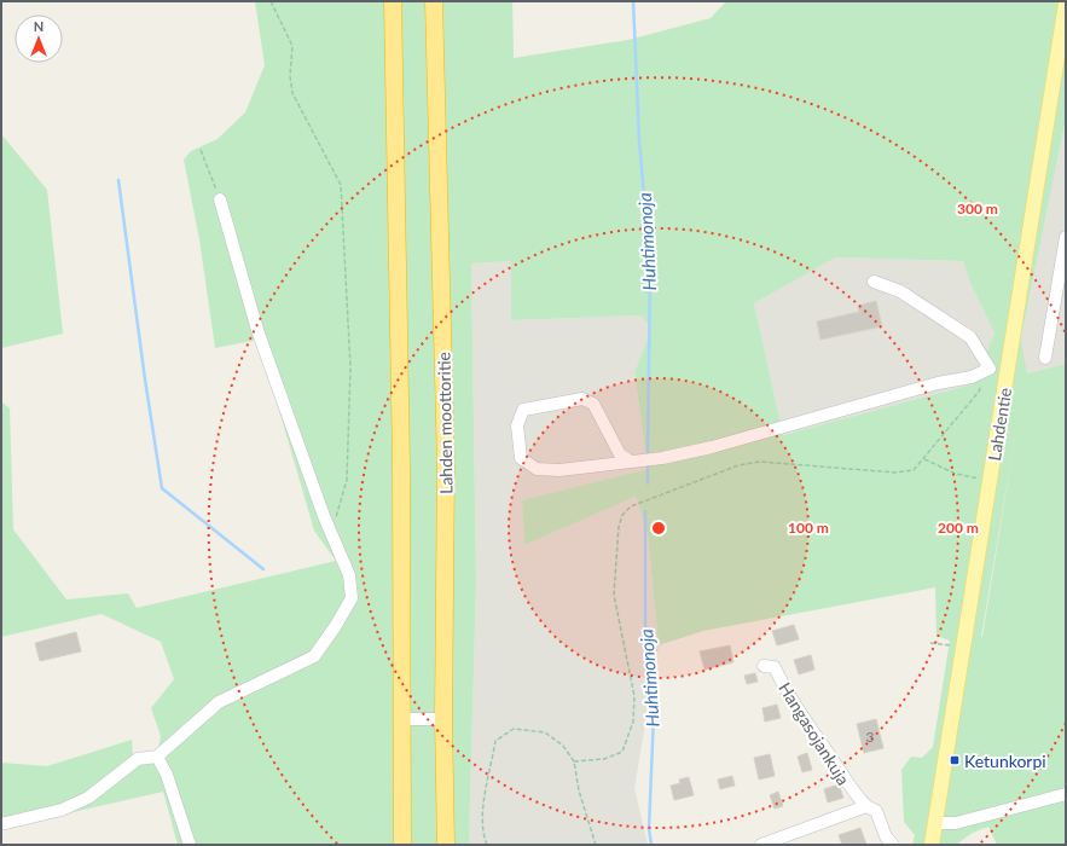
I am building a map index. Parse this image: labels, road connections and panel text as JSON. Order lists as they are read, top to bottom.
{
  "streets": {
    "highway": ["Lahden moottoritie"],
    "main road": ["Lahdentie"],
    "street": ["Hangasojankuja"]
  },
  "water": ["Huhtimonoja"],
  "places": {
    "transit": ["Ketunkorpi"]
  },
  "house_numbers": ["3"],
  "north": "top",
  "rings": ["300 m", "100 m", "200 m"]
}
